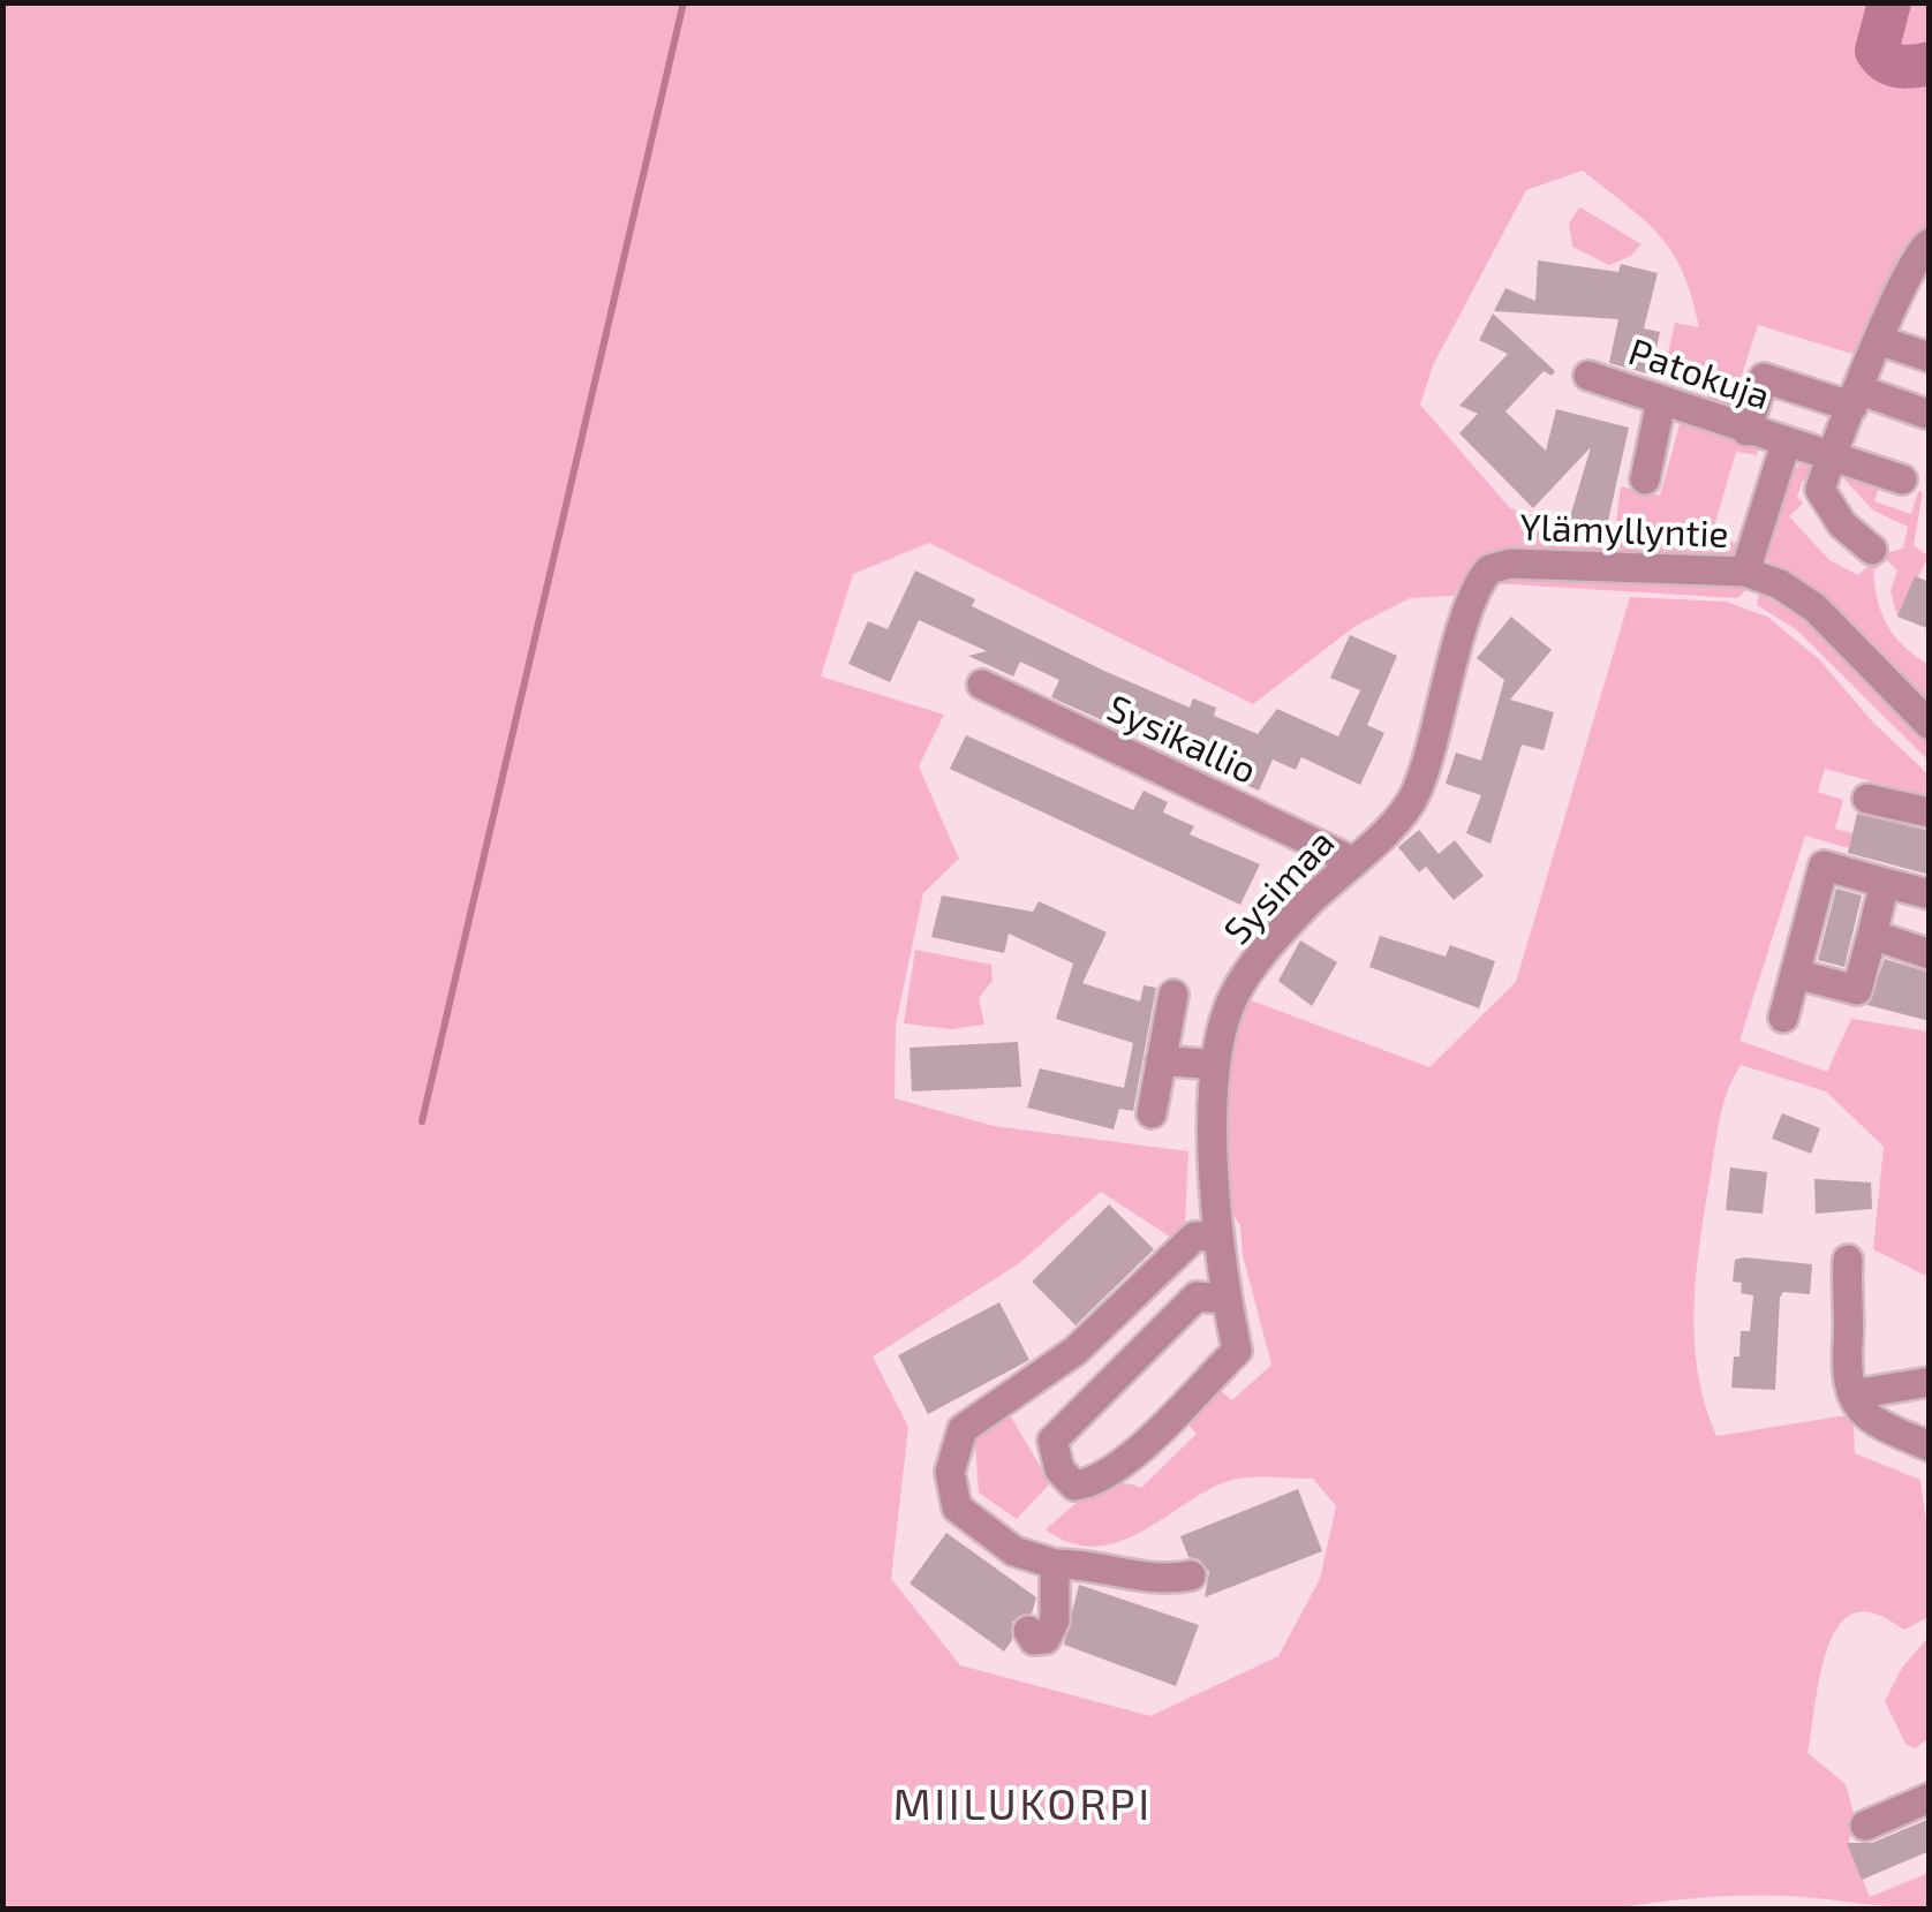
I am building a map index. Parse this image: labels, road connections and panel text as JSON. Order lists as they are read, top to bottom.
{
  "streets": {
    "street": [
      "Patokuja",
      "Ylämyllyntie",
      "Sysikallio",
      "Sysimaa"
    ]
  },
  "crossings": [
    ["Patokuja", "Ylämyllyntie"],
    ["Ylämyllyntie", "Sysimaa"],
    ["Sysikallio", "Sysimaa"]
  ],
  "districts": ["MIILUKORPI"]
}
